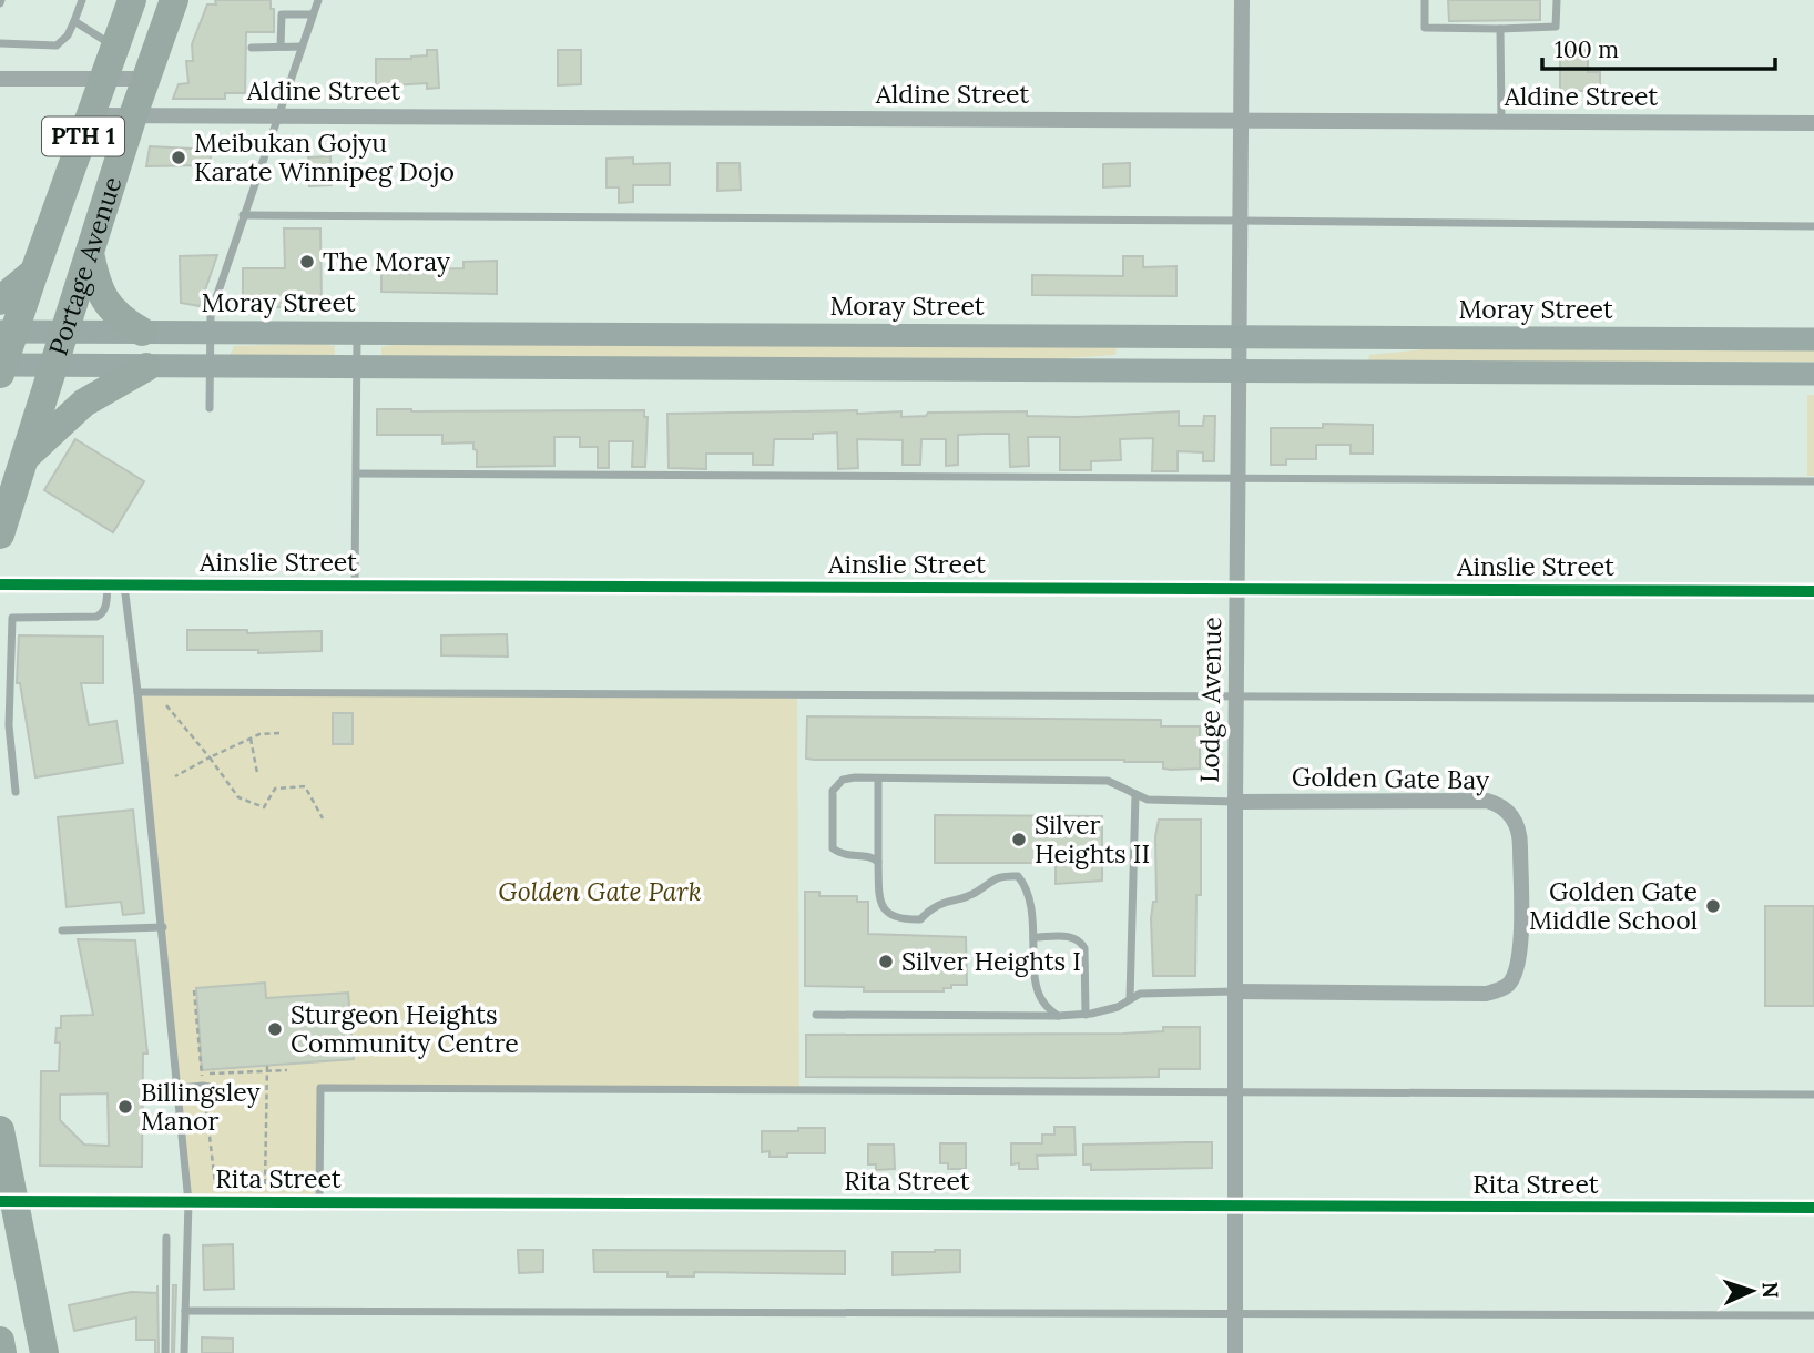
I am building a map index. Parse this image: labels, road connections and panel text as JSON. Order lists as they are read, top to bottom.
{
  "streets": {
    "highway": ["PTH 1", "Portage Avenue"],
    "main road": ["Moray Street"],
    "street": [
      "Aldine Street",
      "Ainslie Street",
      "Lodge Avenue",
      "Golden Gate Bay",
      "Rita Street"
    ]
  },
  "crossings": [
    ["Aldine Street", "Portage Avenue"],
    ["Aldine Street", "Lodge Avenue"],
    ["Portage Avenue", "Moray Street"],
    ["Moray Street", "Lodge Avenue"],
    ["Ainslie Street", "Lodge Avenue"],
    ["Lodge Avenue", "Golden Gate Bay"],
    ["Lodge Avenue", "Rita Street"]
  ],
  "parks": ["Golden Gate Park"],
  "places": [
    "Meibukan Gojyu Karate Winnipeg Dojo",
    "The Moray",
    "Silver Heights II",
    "Golden Gate Middle School",
    "Silver Heights I",
    "Sturgeon Heights Community Centre",
    "Billingsley Manor"
  ],
  "scale_bar": "100 m",
  "north": "right"
}
